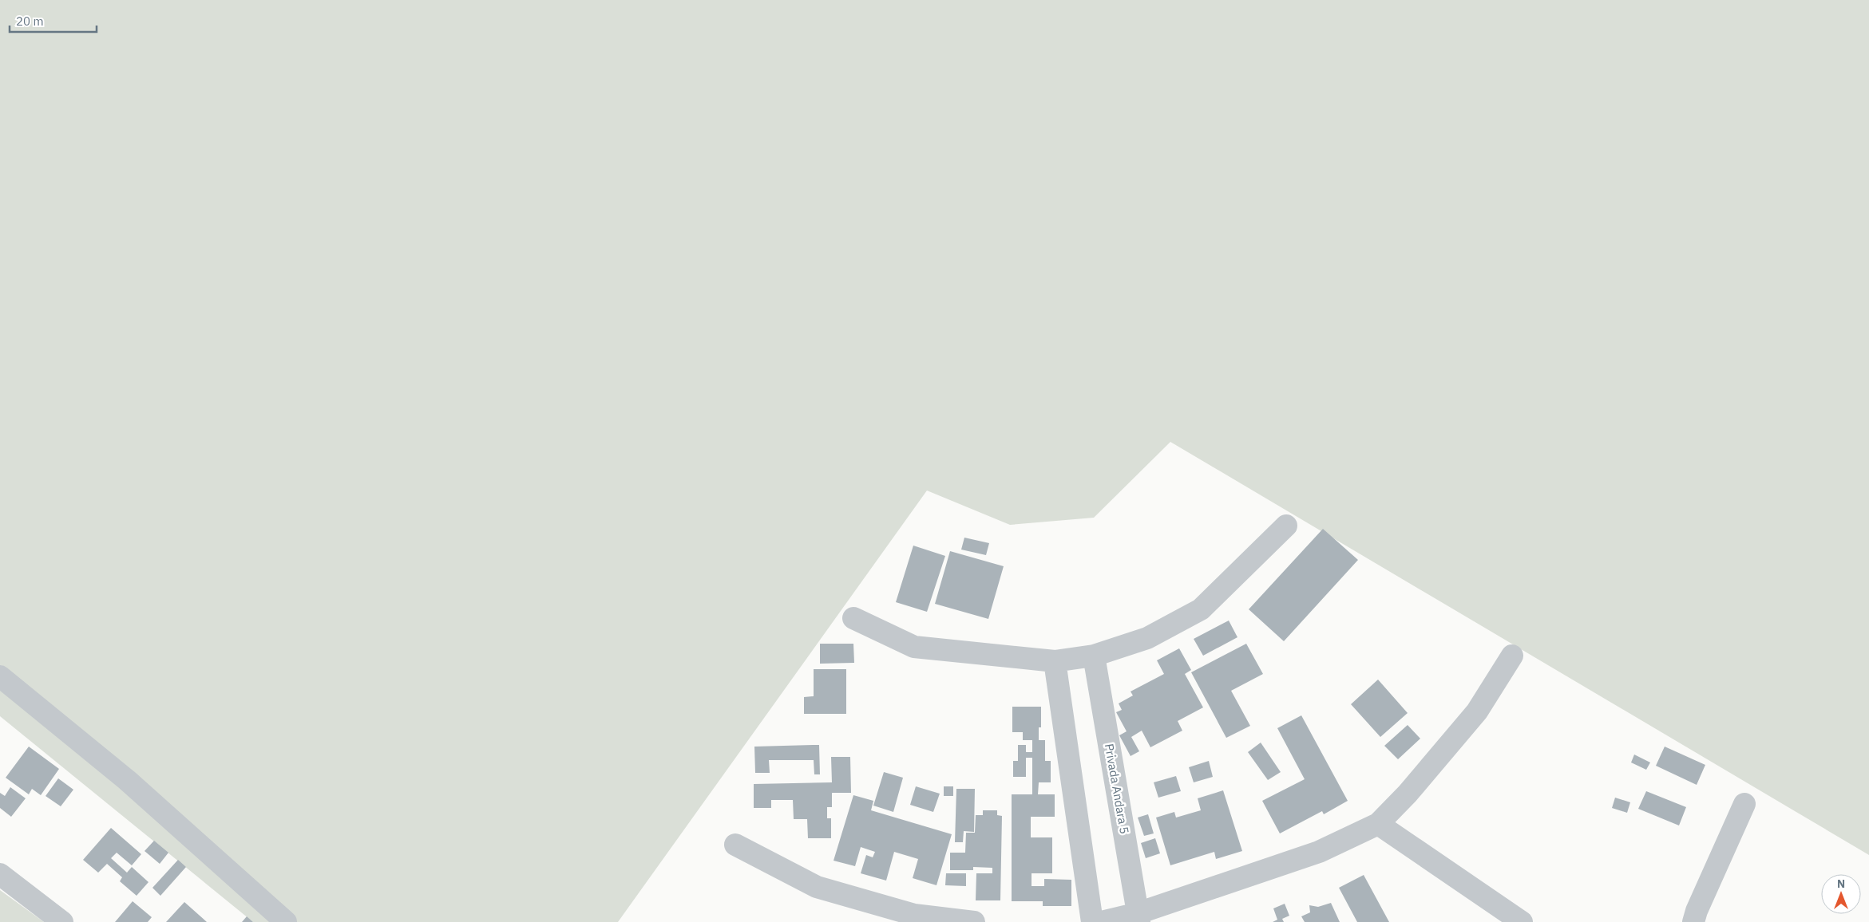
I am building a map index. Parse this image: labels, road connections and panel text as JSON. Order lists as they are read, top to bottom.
{
  "streets": {
    "street": ["Privada Andara 5"]
  },
  "scale_bar": "20 m",
  "north": "top"
}
